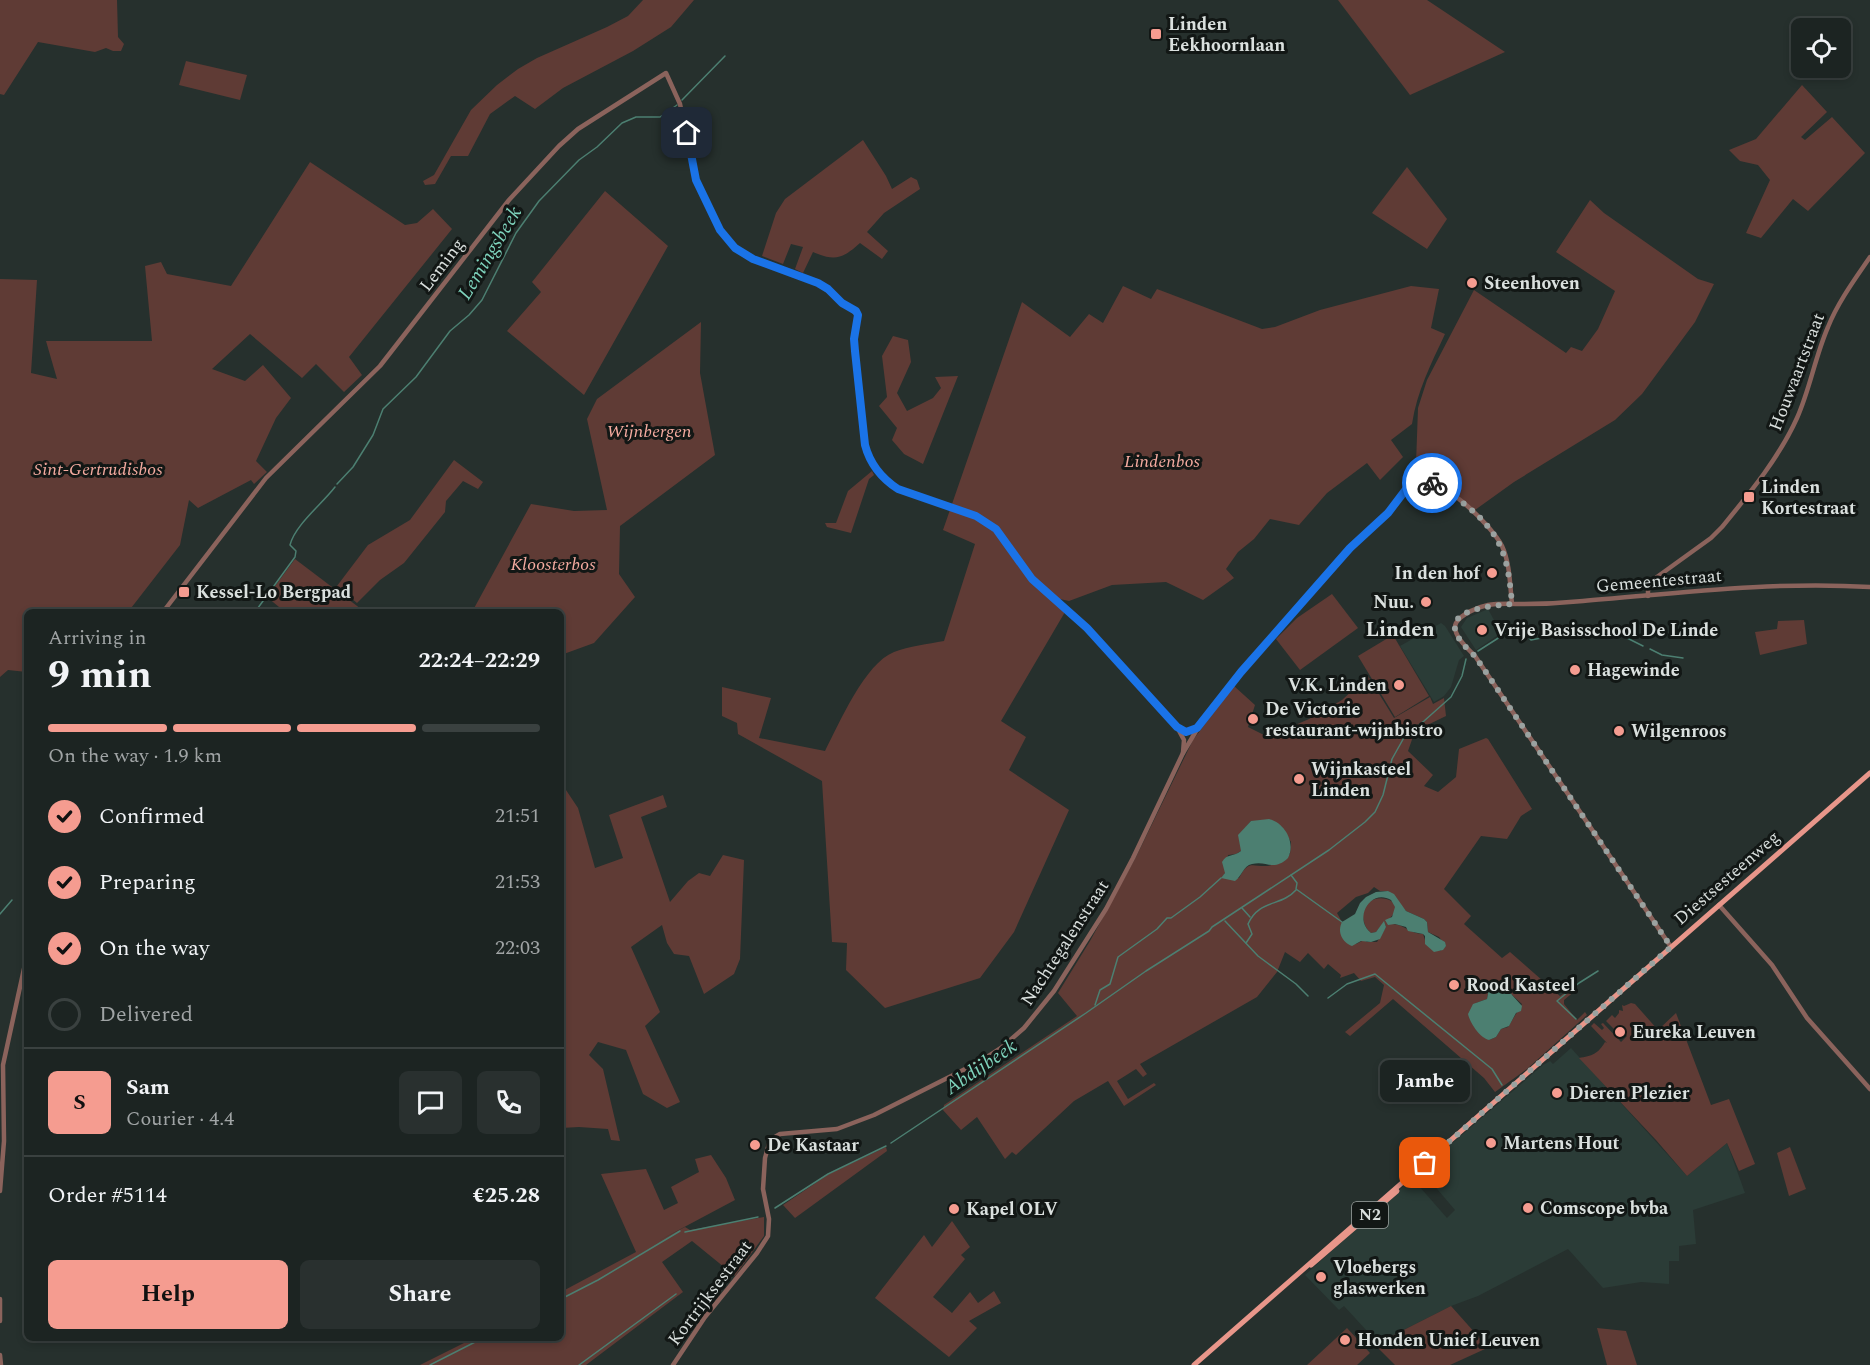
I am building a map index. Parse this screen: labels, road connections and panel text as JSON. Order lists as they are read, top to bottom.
{
  "streets": {
    "main road": ["Diestsesteenweg", "N2"],
    "street": [
      "Leming",
      "Houwaartstraat",
      "Gemeentestraat",
      "Nachtegalenstraat",
      "Kortrijksestraat"
    ]
  },
  "crossings": [
    ["Houwaartstraat", "Gemeentestraat"],
    ["Gemeentestraat", "Diestsesteenweg"],
    ["Gemeentestraat", "Nachtegalenstraat"],
    ["Nachtegalenstraat", "Kortrijksestraat"]
  ],
  "districts": ["Linden"],
  "water": ["Lemingsbeek", "Abdijbeek"],
  "parks": [
    "Wijnbergen",
    "Lindenbos",
    "Sint-Gertrudisbos",
    "Kloosterbos"
  ],
  "places": {
    "transit": ["Linden Eekhoornlaan", "Linden Kortestraat", "Kessel-Lo Bergpad"],
    "other": [
      "Steenhoven",
      "In den hof",
      "Nuu.",
      "Vrije Basisschool De Linde",
      "Hagewinde",
      "V.K. Linden",
      "De Victorie restaurant-wijnbistro",
      "Wilgenroos",
      "Wijnkasteel Linden",
      "Rood Kasteel",
      "Eureka Leuven",
      "Dieren Plezier",
      "Martens Hout",
      "De Kastaar",
      "Jambe",
      "Comscope bvba",
      "Kapel OLV",
      "Vloebergs glaswerken",
      "Honden Unief Leuven"
    ]
  },
  "page": {
    "heading": ["9 min", "Arriving in", "22:24–22:29"],
    "panel": [
      "Sam",
      "Courier · 4.4",
      "Order #5114",
      "€25.28"
    ],
    "bar": "On the way · 1.9 km",
    "list": [
      ["Confirmed", "21:51"],
      ["Preparing", "21:53"],
      ["On the way", "22:03"],
      "Delivered"
    ],
    "bubble": "Jambe",
    "round": "S",
    "buttons": ["Help", "Share"]
  }
}
